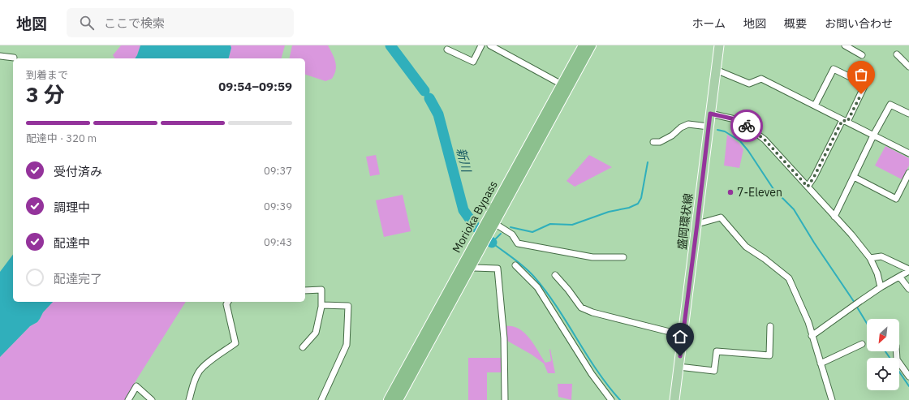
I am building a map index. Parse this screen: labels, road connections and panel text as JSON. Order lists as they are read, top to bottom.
{
  "streets": {
    "highway": ["Morioka Bypass"],
    "main road": ["盛岡環状線"]
  },
  "water": ["新川"],
  "places": ["7-Eleven"],
  "north": "bottom left",
  "page": {
    "header": "地図",
    "search": "ここで検索",
    "nav": [
      "ホーム",
      "地図",
      "概要",
      "お問い合わせ"
    ],
    "heading": ["3 分", "到着まで", "09:54–09:59"],
    "bar": "配達中 · 320 m",
    "list": [
      ["受付済み", "09:37"],
      ["調理中", "09:39"],
      ["配達中", "09:43"],
      "配達完了"
    ]
  }
}
